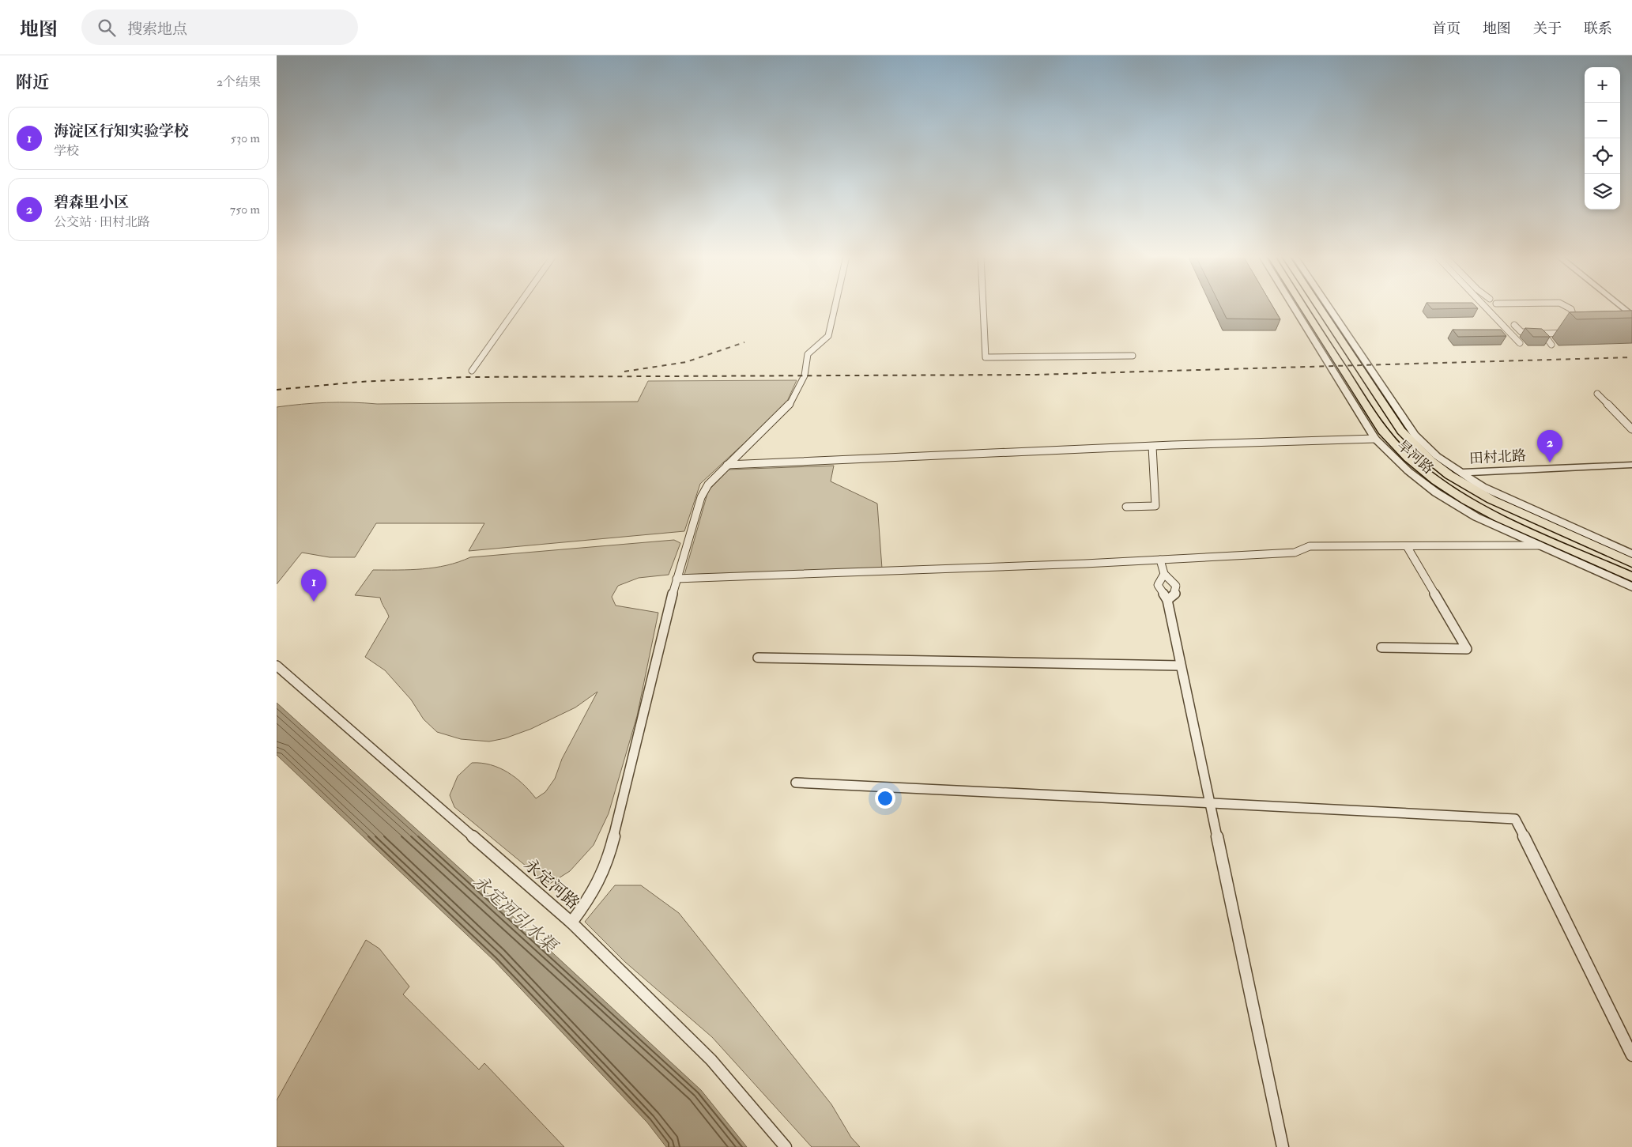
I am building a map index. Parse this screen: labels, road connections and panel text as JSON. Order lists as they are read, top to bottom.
{
  "streets": {
    "main road": ["旱河路"],
    "street": ["田村北路", "永定河路"]
  },
  "crossings": [
    ["旱河路", "田村北路"]
  ],
  "water": ["永定河引水渠"],
  "page": {
    "header": "地图",
    "search": "搜索地点",
    "nav": [
      "首页",
      "地图",
      "关于",
      "联系"
    ],
    "heading": ["附近", "2个结果"],
    "map_buttons": ["+", "−"],
    "list": [
      {
        "mark": "1",
        "name": "海淀区行知实验学校",
        "note": "学校",
        "value": "530 m"
      },
      {
        "mark": "2",
        "name": "碧森里小区",
        "note": "公交站 · 田村北路",
        "value": "750 m"
      }
    ],
    "pins": ["2", "1"]
  }
}
